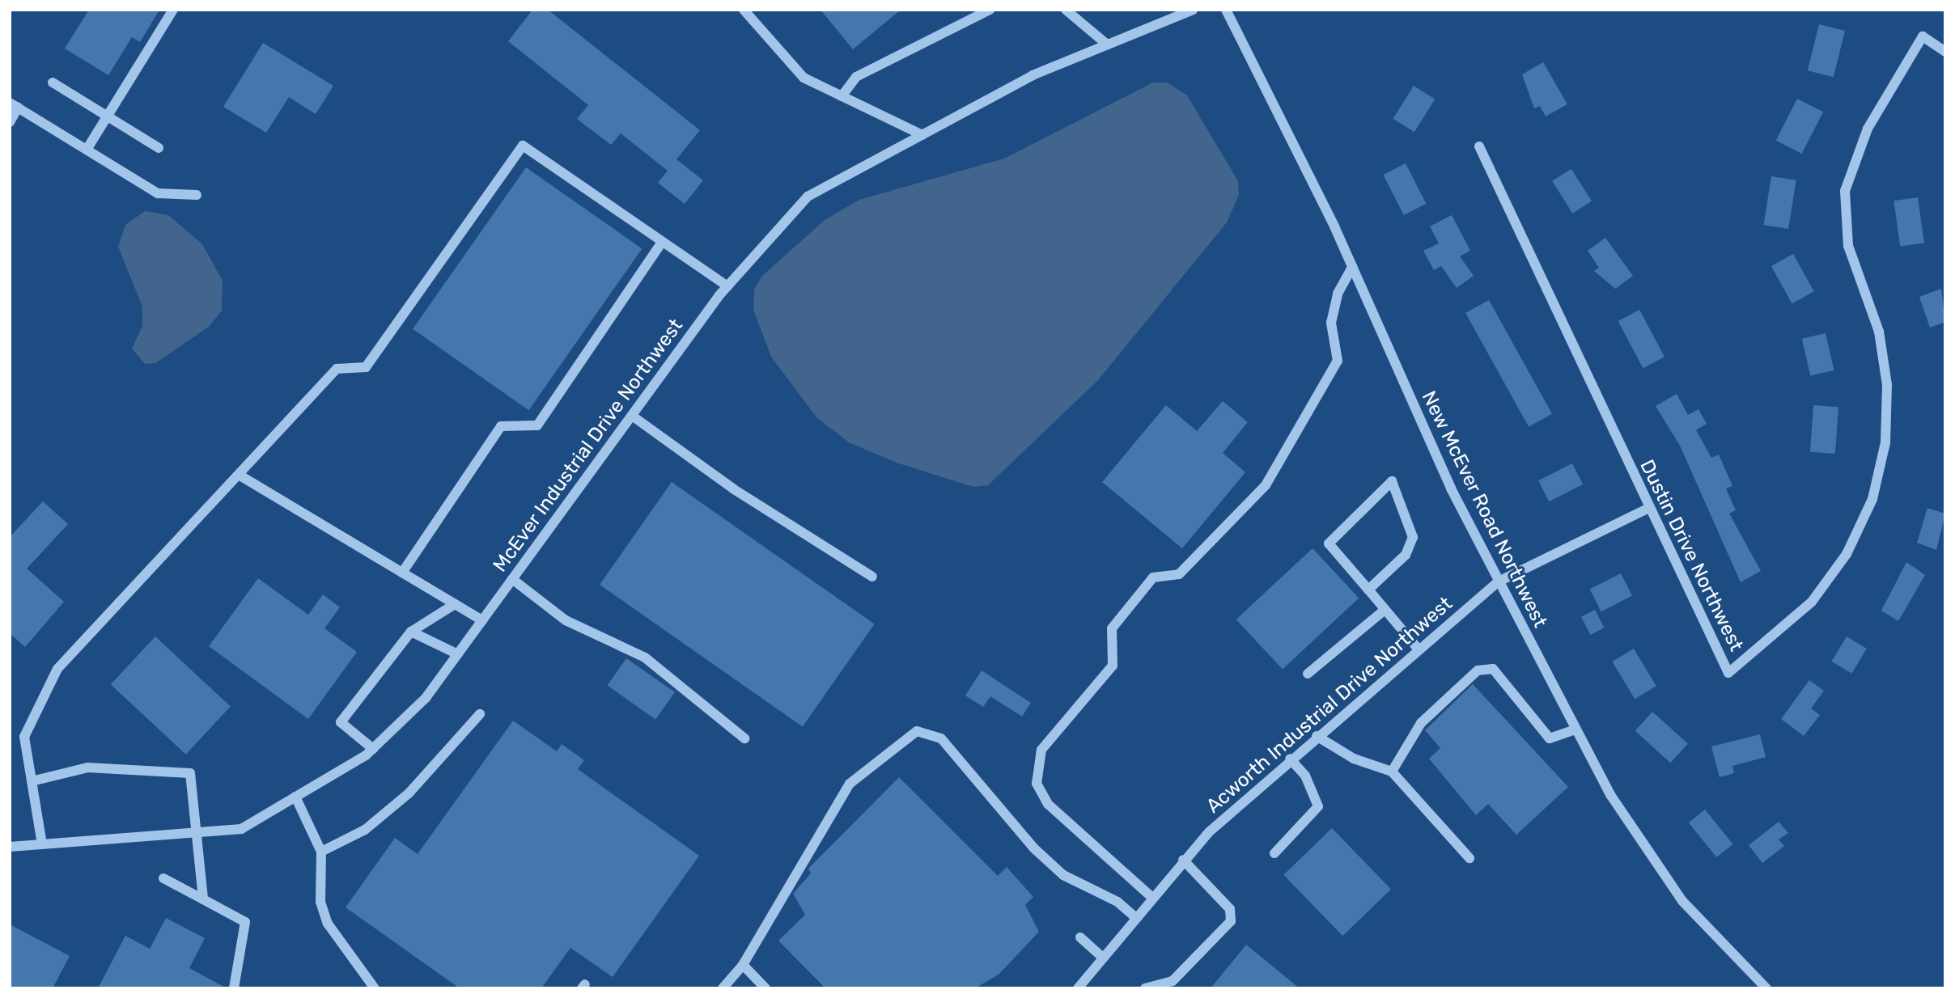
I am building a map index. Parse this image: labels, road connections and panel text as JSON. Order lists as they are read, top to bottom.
{
  "streets": {
    "street": [
      "McEver Industrial Drive Northwest",
      "New McEver Road Northwest",
      "Dustin Drive Northwest",
      "Acworth Industrial Drive Northwest"
    ]
  },
  "crossings": [
    ["New McEver Road Northwest", "Acworth Industrial Drive Northwest"],
    ["Dustin Drive Northwest", "Acworth Industrial Drive Northwest"]
  ]
}
